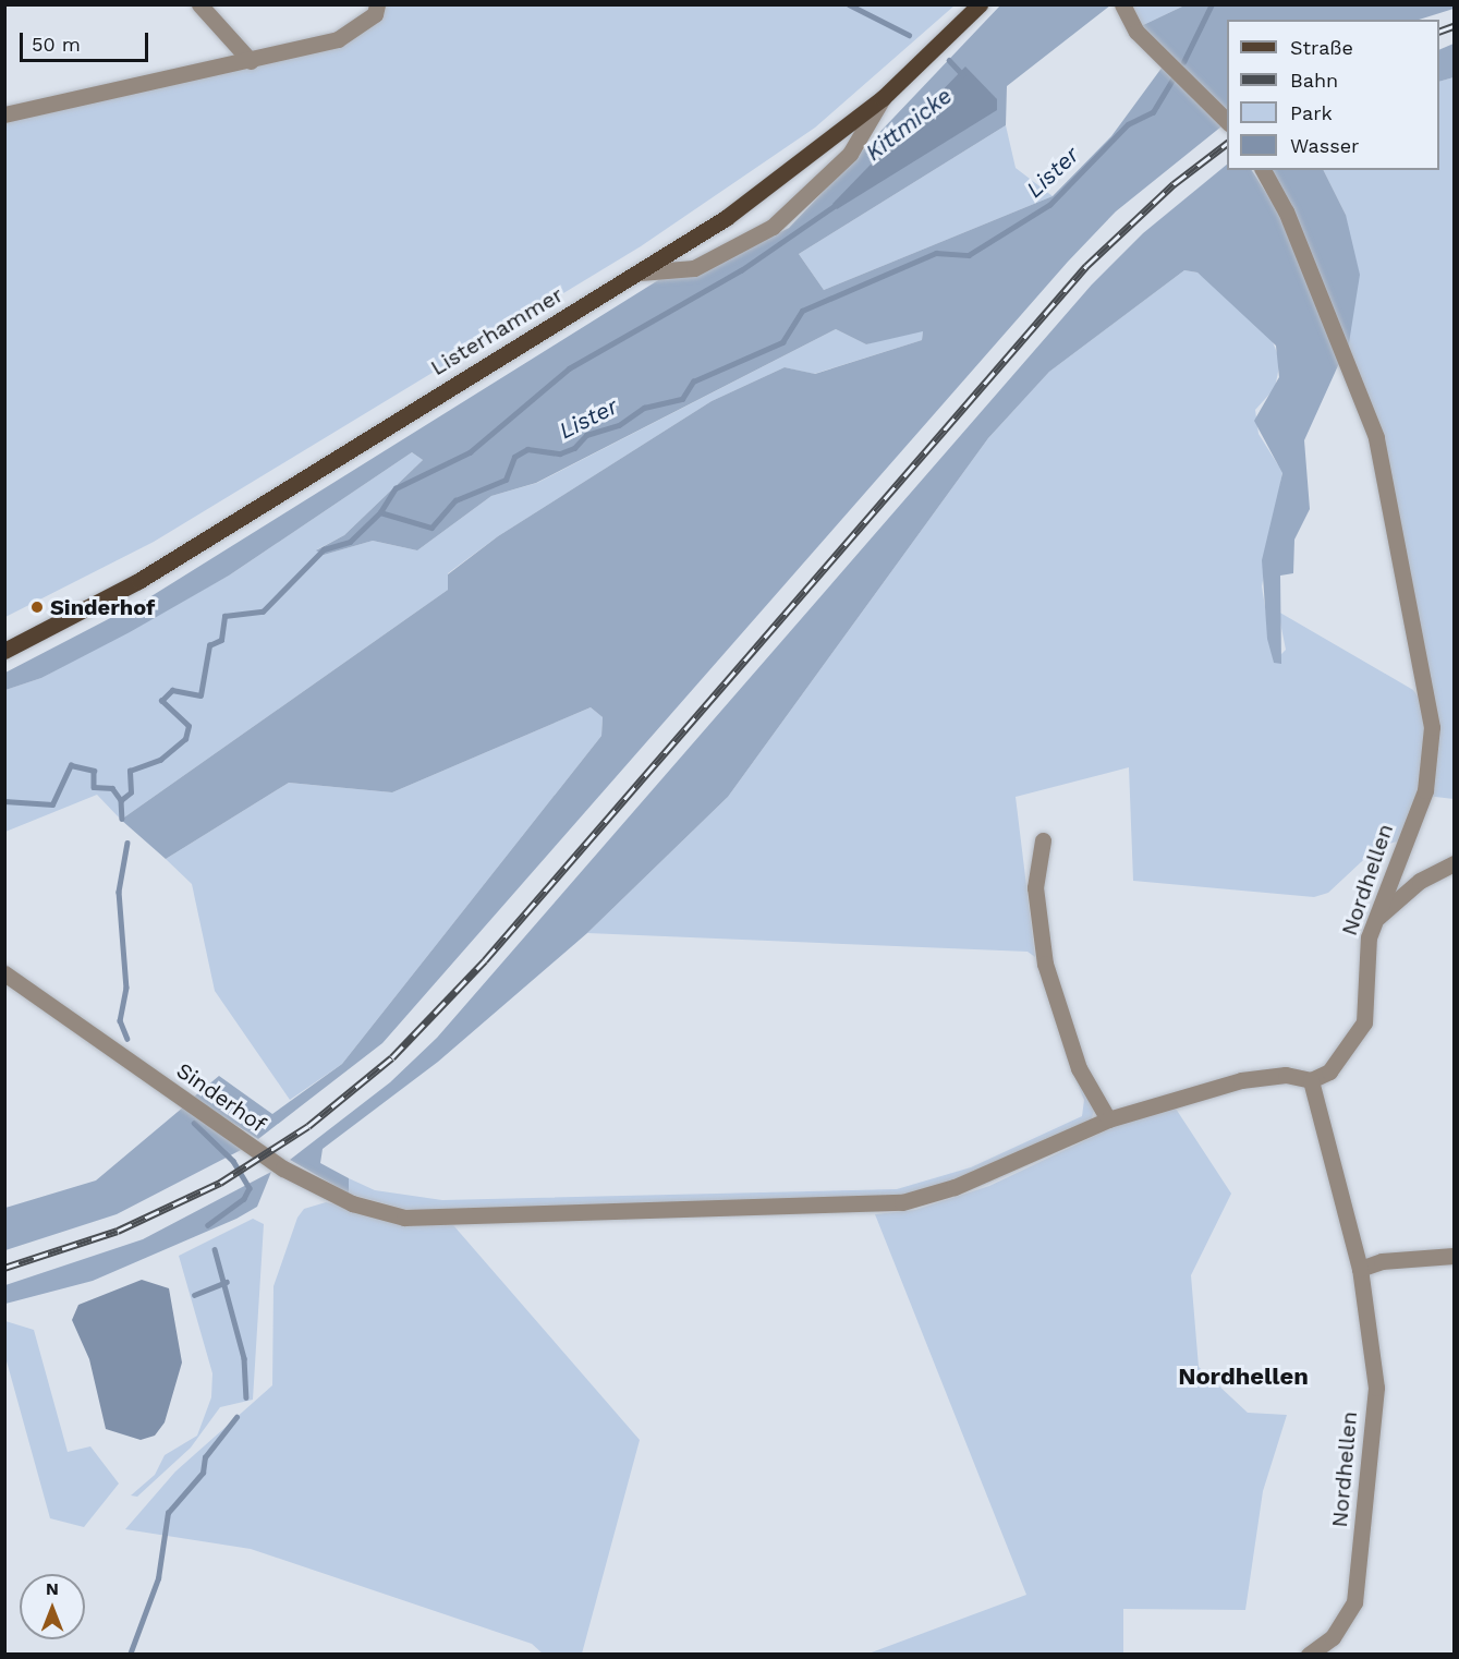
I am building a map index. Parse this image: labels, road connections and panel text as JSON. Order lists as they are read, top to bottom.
{
  "streets": {
    "main road": ["Listerhammer"],
    "street": ["Nordhellen", "Sinderhof"]
  },
  "districts": ["Nordhellen"],
  "water": ["Kittmicke", "Lister"],
  "places": ["Sinderhof"],
  "legend": [
    "Straße",
    "Bahn",
    "Park",
    "Wasser"
  ],
  "scale_bar": "50 m",
  "north": "top"
}
